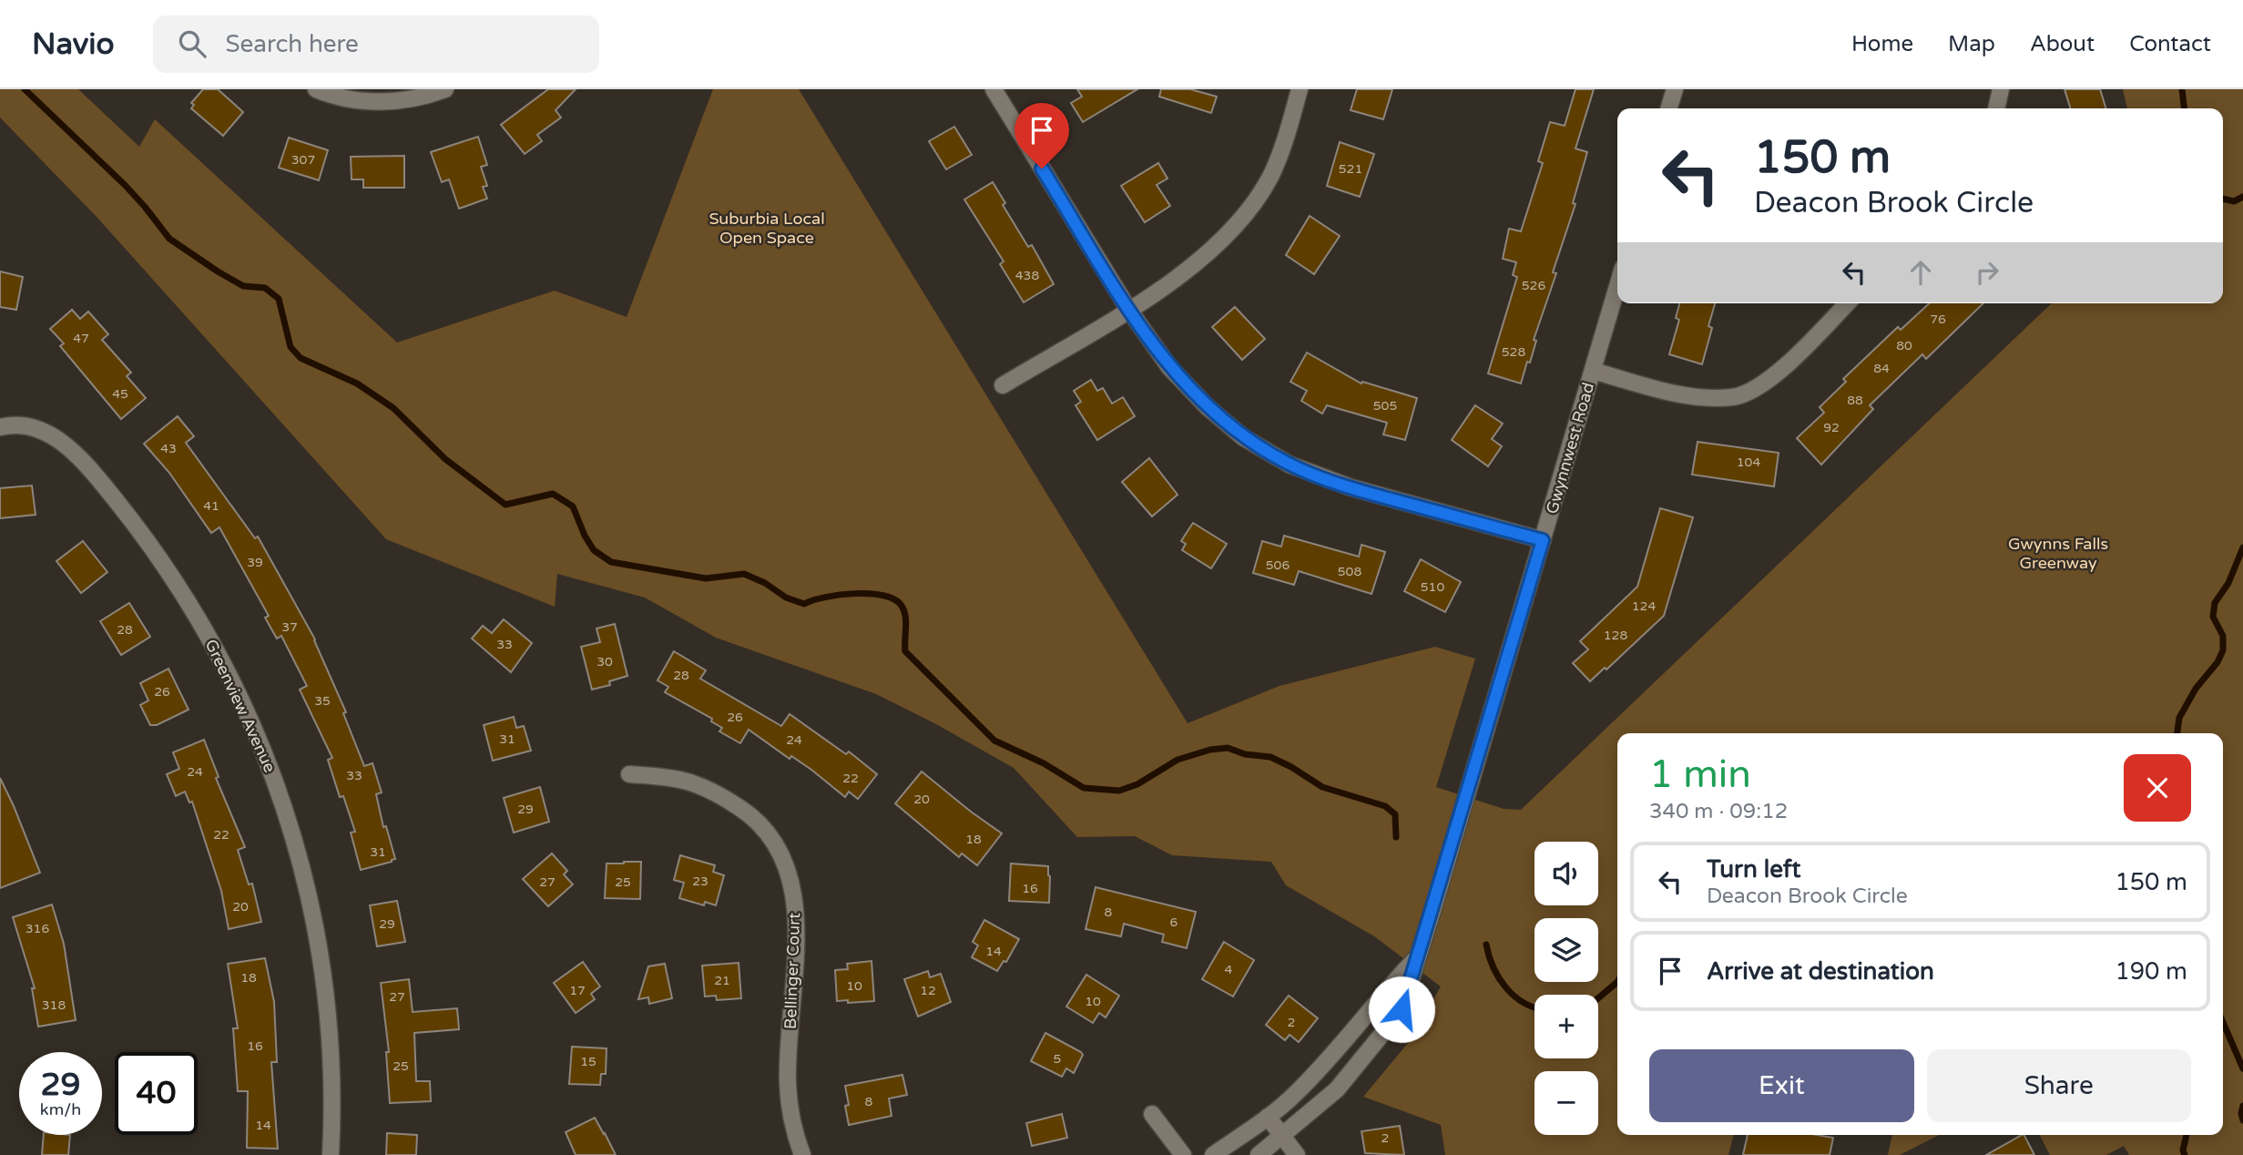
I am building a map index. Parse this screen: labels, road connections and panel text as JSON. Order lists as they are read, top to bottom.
{
  "streets": {
    "street": ["Gwynnwest Road", "Greenview Avenue", "Bellinger Court"]
  },
  "parks": ["Suburbia Local Open Space", "Gwynns Falls Greenway"],
  "house_numbers": [
    "307",
    "521",
    "438",
    "526",
    "76",
    "47",
    "80",
    "528",
    "84",
    "45",
    "88",
    "505",
    "92",
    "43",
    "104",
    "41",
    "39",
    "506",
    "508",
    "510",
    "124",
    "37",
    "28",
    "128",
    "33",
    "30",
    "28",
    "26",
    "35",
    "26",
    "31",
    "24",
    "24",
    "33",
    "22",
    "20",
    "29",
    "22",
    "18",
    "31",
    "23",
    "27",
    "25",
    "16",
    "20",
    "8",
    "6",
    "29",
    "316",
    "14",
    "4",
    "18",
    "21",
    "10",
    "17",
    "12",
    "27",
    "10",
    "318",
    "2",
    "16",
    "5",
    "15",
    "25",
    "8",
    "14",
    "2"
  ],
  "page": {
    "header": "Navio",
    "search": "Search here",
    "nav": [
      "Home",
      "Map",
      "About",
      "Contact"
    ],
    "turn": ["150 m", "Deacon Brook Circle"],
    "heading": ["1 min", "340 m · 09:12"],
    "map_buttons": ["+", "−"],
    "list": [
      {
        "name": "Turn left",
        "note": "Deacon Brook Circle",
        "value": "150 m"
      },
      {
        "name": "Arrive at destination",
        "value": "190 m"
      }
    ],
    "buttons": ["Exit", "Share"],
    "speed": "29 km/h",
    "limit": "40"
  }
}
